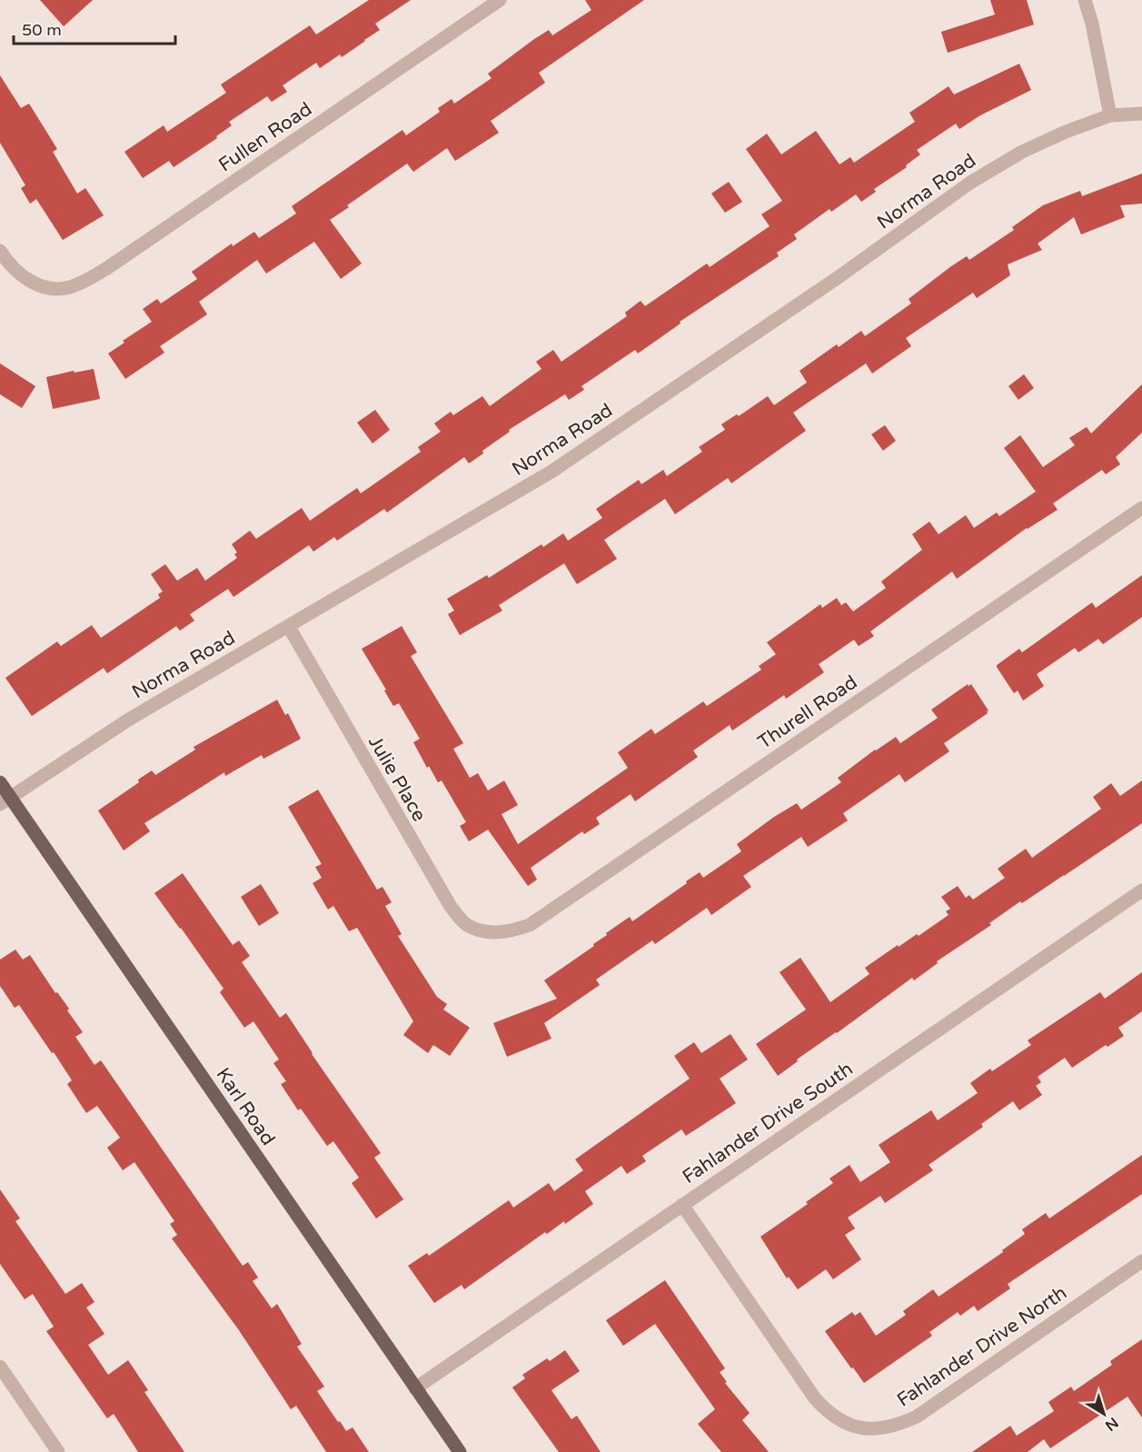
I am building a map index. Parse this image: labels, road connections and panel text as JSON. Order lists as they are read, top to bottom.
{
  "streets": {
    "main road": ["Karl Road"],
    "street": [
      "Fullen Road",
      "Norma Road",
      "Thurell Road",
      "Julie Place",
      "Fahlander Drive South",
      "Fahlander Drive North"
    ]
  },
  "crossings": [
    ["Norma Road", "Julie Place"],
    ["Norma Road", "Karl Road"],
    ["Thurell Road", "Julie Place"],
    ["Karl Road", "Fahlander Drive South"],
    ["Fahlander Drive South", "Fahlander Drive North"]
  ],
  "scale_bar": "50 m",
  "north": "bottom right"
}
